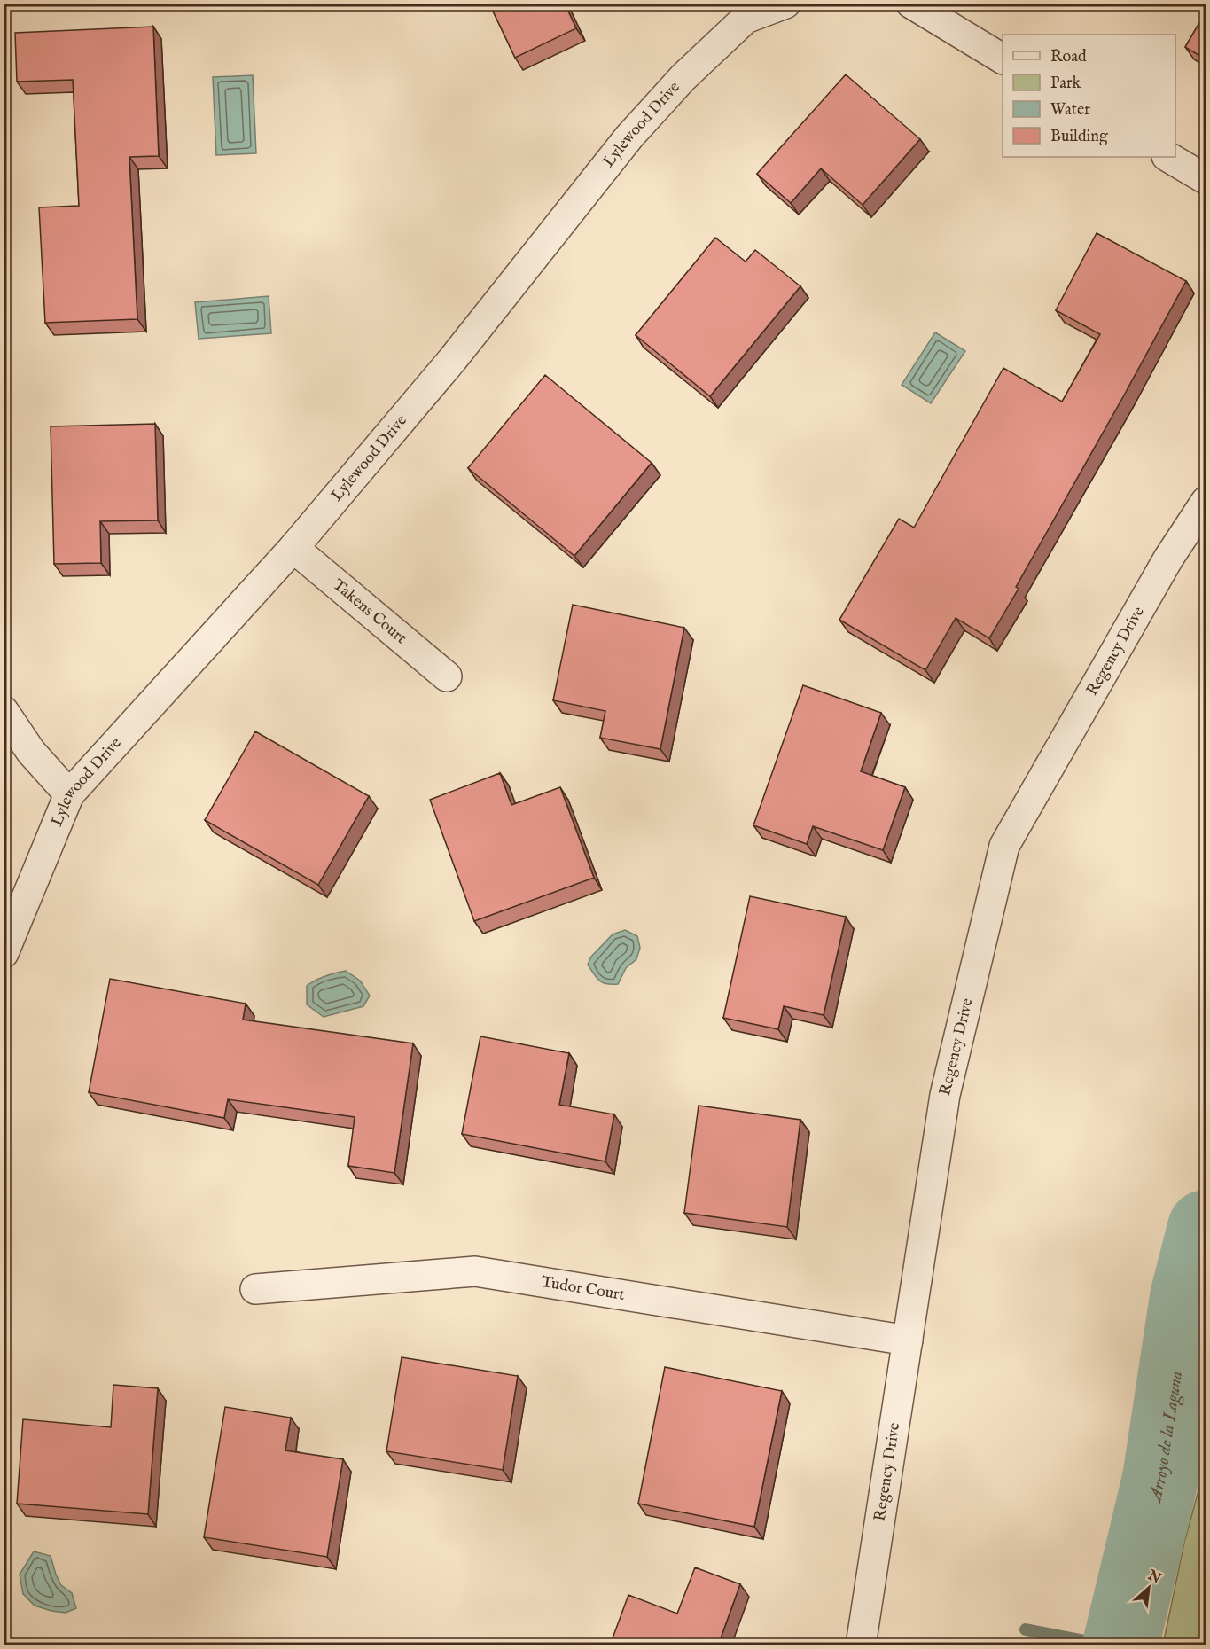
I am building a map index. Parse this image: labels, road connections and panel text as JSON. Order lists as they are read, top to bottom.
{
  "streets": {
    "street": [
      "Lylewood Drive",
      "Takens Court",
      "Regency Drive",
      "Tudor Court"
    ]
  },
  "crossings": [
    ["Lylewood Drive", "Takens Court"],
    ["Regency Drive", "Tudor Court"]
  ],
  "water": ["Arroyo de la Laguna"],
  "legend": [
    "Road",
    "Park",
    "Water",
    "Building"
  ],
  "north": "top right"
}
